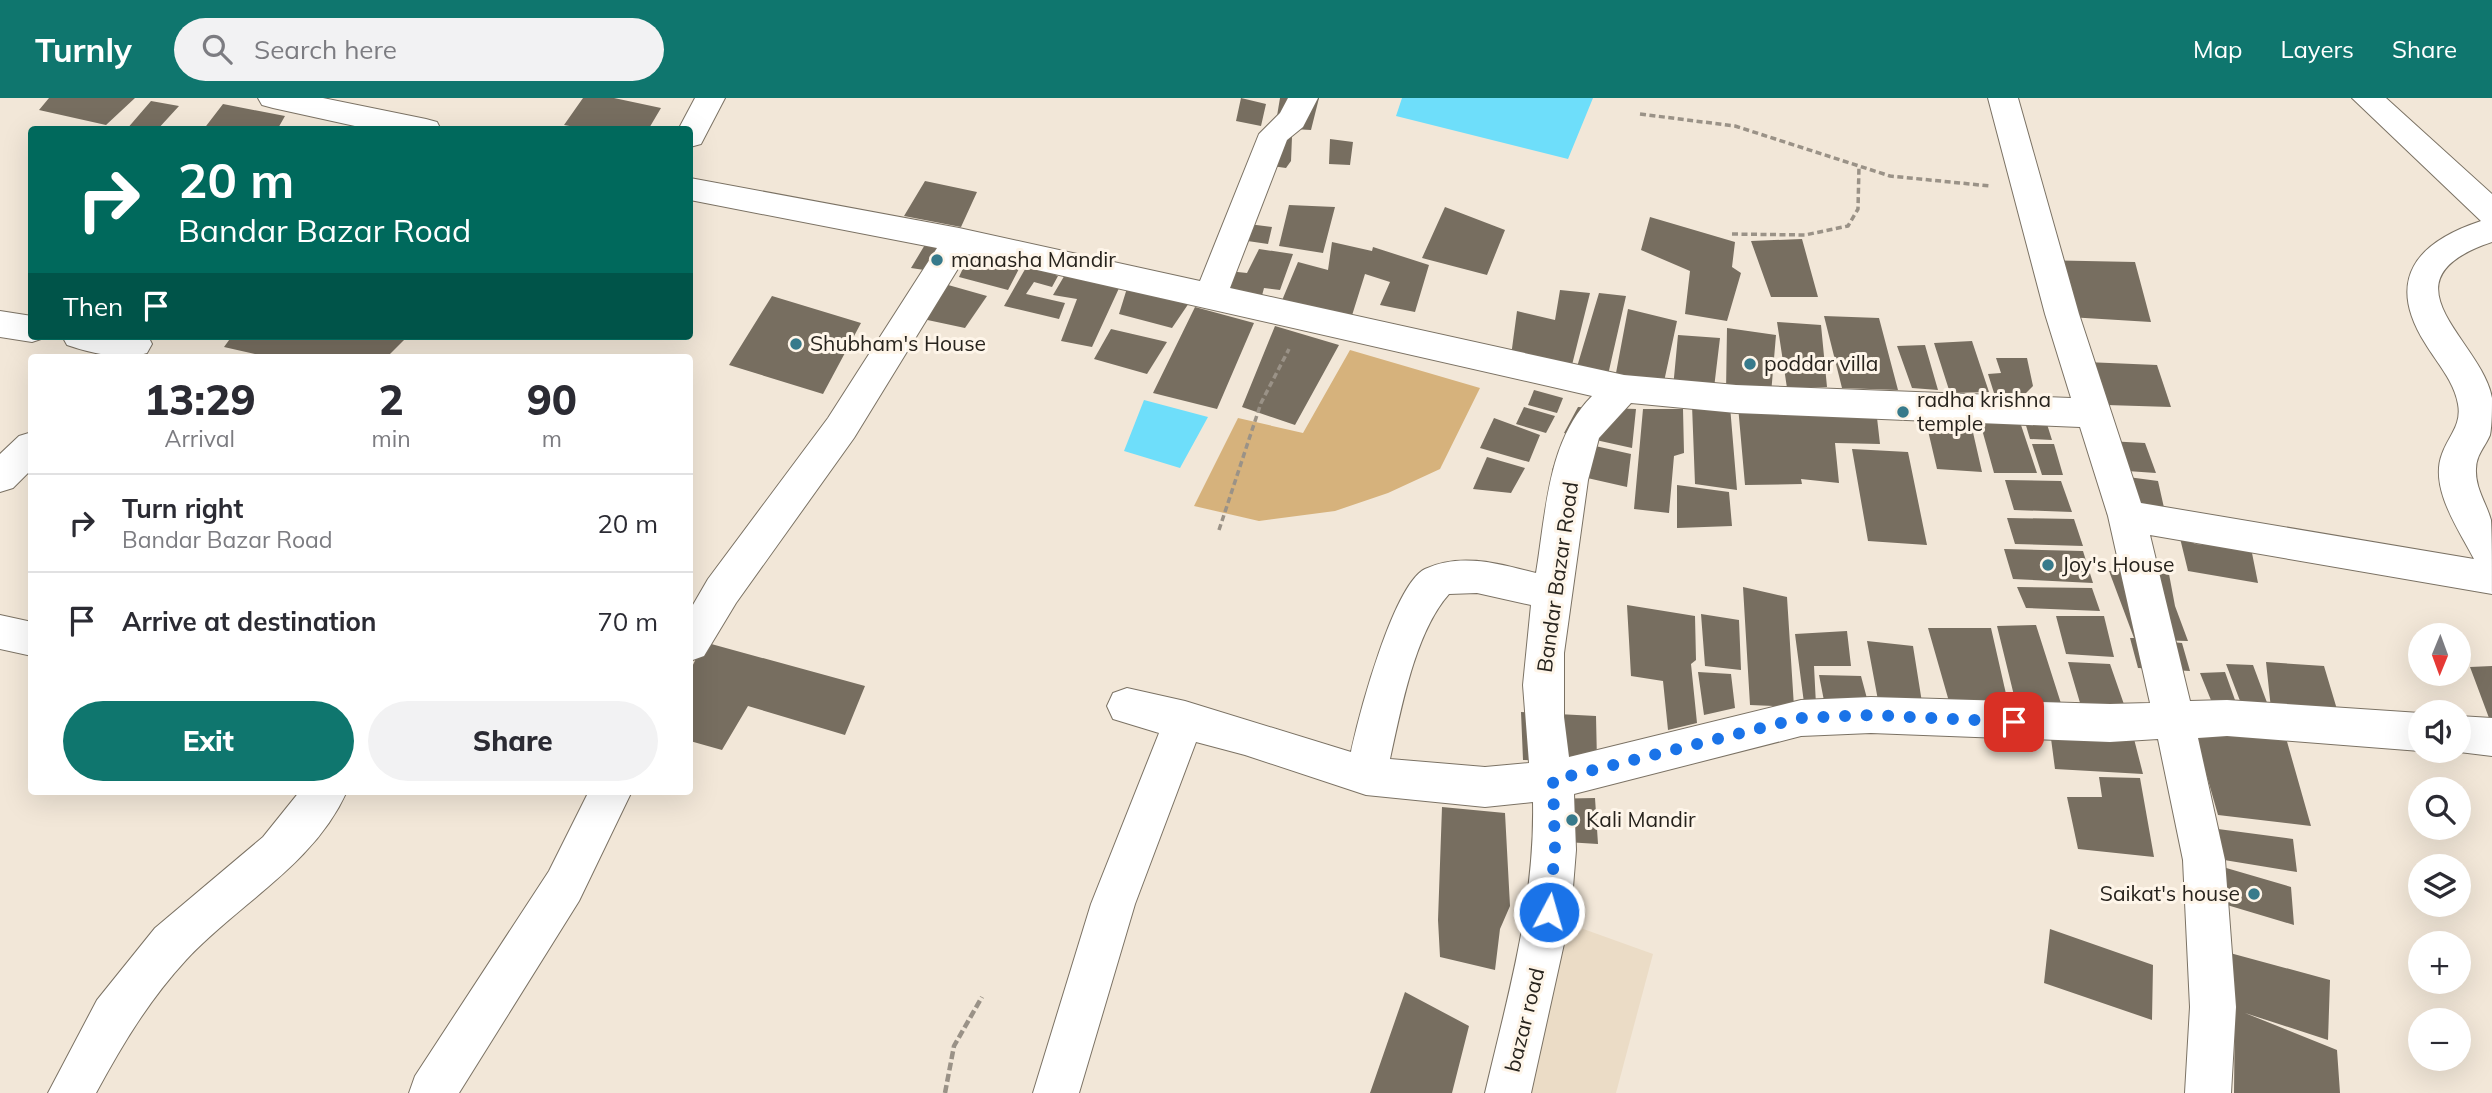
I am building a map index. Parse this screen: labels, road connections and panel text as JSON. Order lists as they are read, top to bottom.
{
  "streets": {
    "street": ["Bandar Bazar Road", "bazar road"]
  },
  "crossings": [
    ["Bandar Bazar Road", "bazar road"]
  ],
  "places": [
    "manasha Mandir",
    "Shubham's House",
    "poddar villa",
    "radha krishna temple",
    "Joy's House",
    "Kali Mandir",
    "Saikat's house"
  ],
  "north": "bottom",
  "page": {
    "header": "Turnly",
    "search": "Search here",
    "nav": ["Map", "Layers", "Share"],
    "turn": ["20 m", "Bandar Bazar Road"],
    "then": "Then",
    "eta": [
      "13:29",
      "Arrival",
      "2",
      "min",
      "90",
      "m"
    ],
    "list": [
      {
        "name": "Turn right",
        "note": "Bandar Bazar Road",
        "value": "20 m"
      },
      {
        "name": "Arrive at destination",
        "value": "70 m"
      }
    ],
    "map_buttons": ["+", "−"],
    "buttons": ["Exit", "Share"]
  }
}
